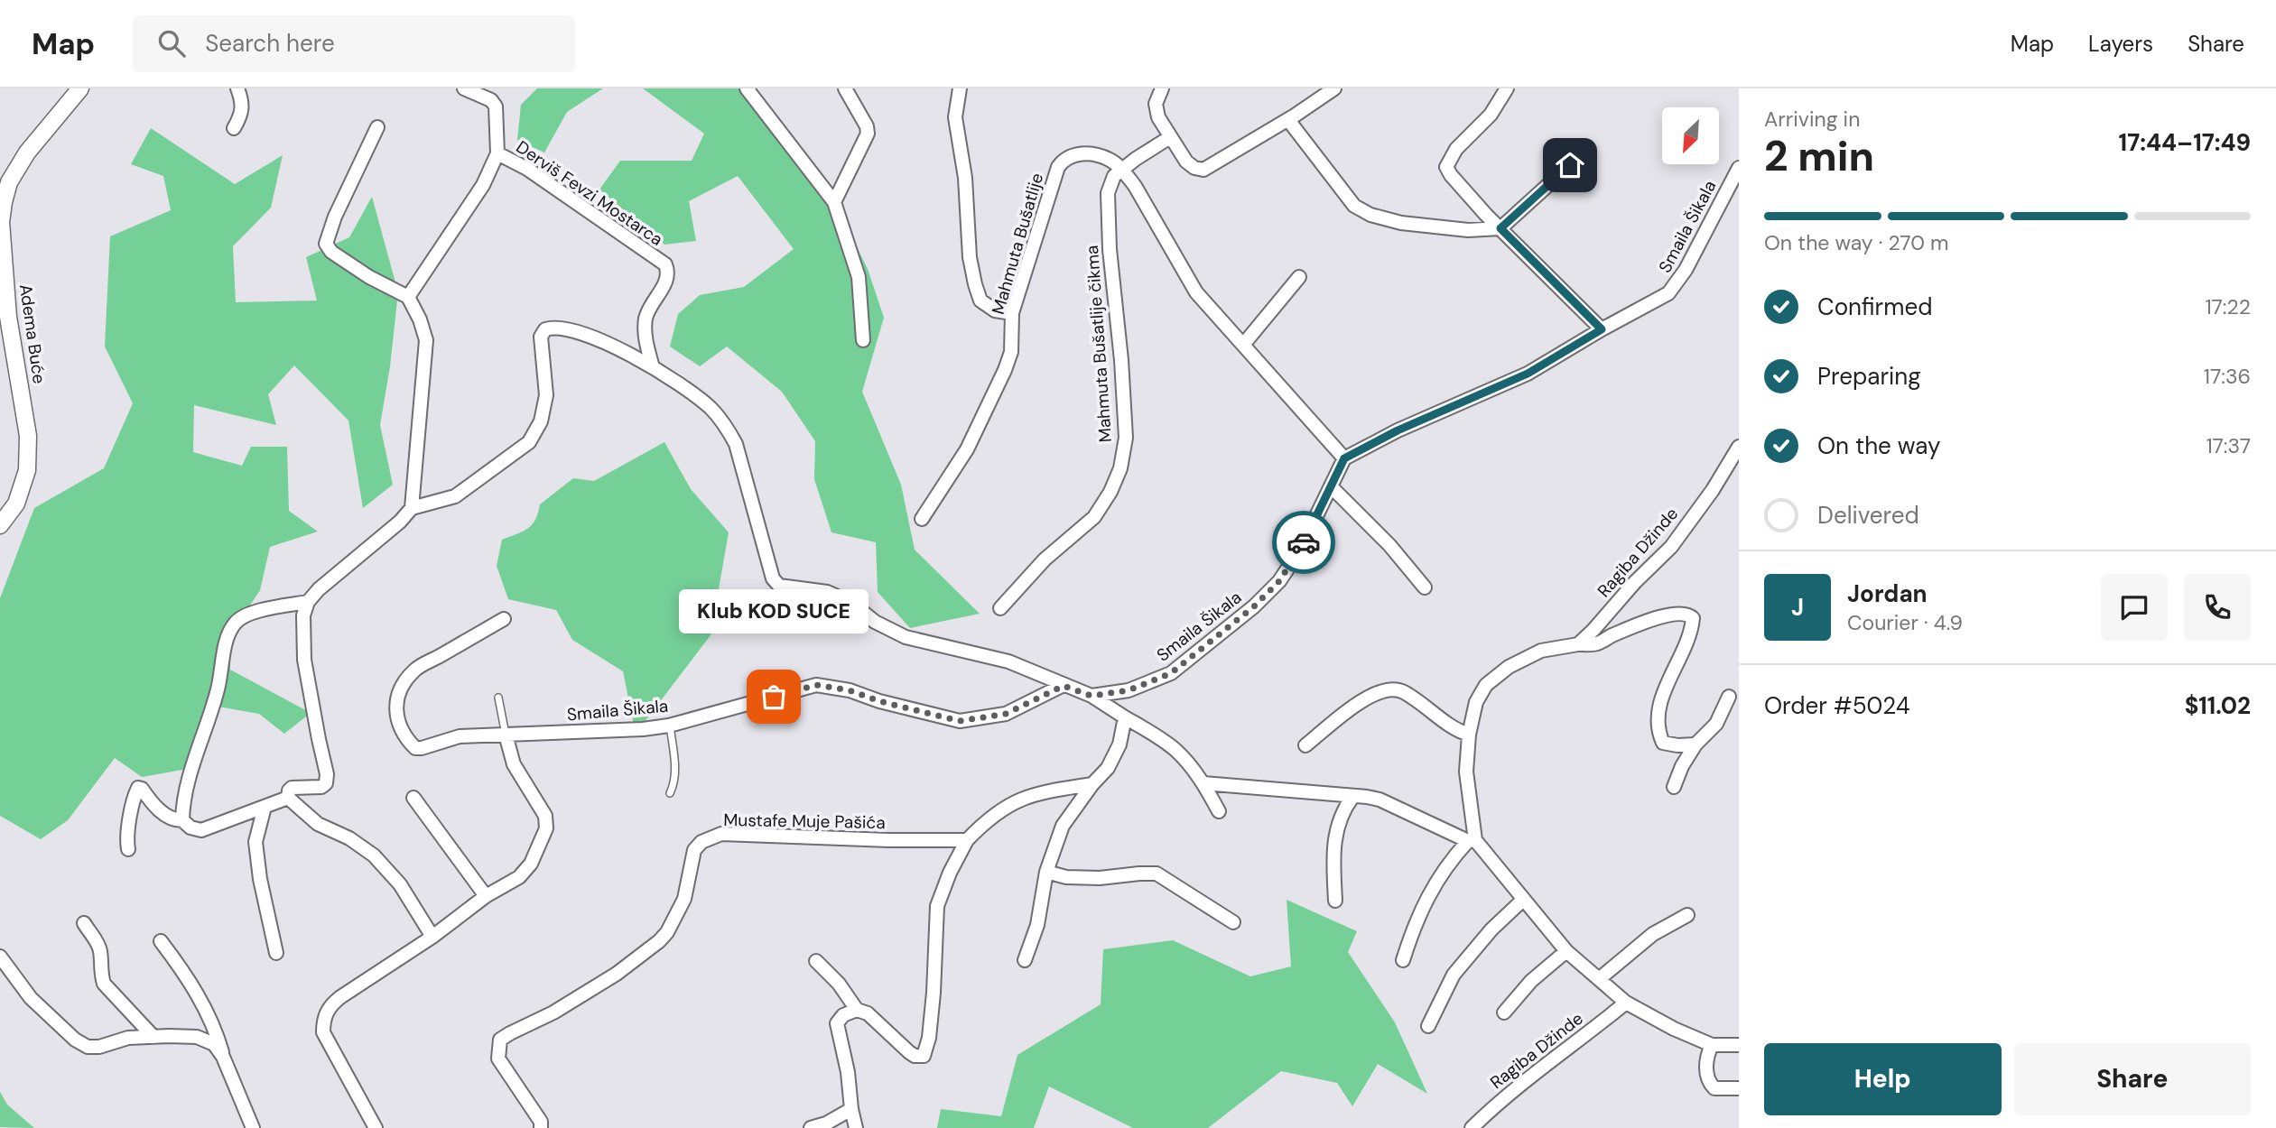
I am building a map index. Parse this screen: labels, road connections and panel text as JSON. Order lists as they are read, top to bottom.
{
  "streets": {
    "street": [
      "Derviš Fevzi Mostarca",
      "Smaila Šikala",
      "Mahmuta Bušatlije",
      "Adema Buće",
      "Mahmuta Bušatlije čikma",
      "Ragiba Džinde",
      "Mustafe Muje Pašića"
    ]
  },
  "crossings": [
    ["Smaila Šikala", "Mahmuta Bušatlije"],
    ["Mahmuta Bušatlije", "Mahmuta Bušatlije čikma"]
  ],
  "places": ["Klub KOD SUCE"],
  "north": "bottom left",
  "page": {
    "header": "Map",
    "search": "Search here",
    "nav": ["Map", "Layers", "Share"],
    "heading": ["2 min", "Arriving in", "17:44–17:49"],
    "panel": [
      "Jordan",
      "Courier · 4.9",
      "Order #5024",
      "$11.02"
    ],
    "bar": "On the way · 270 m",
    "list": [
      ["Confirmed", "17:22"],
      ["Preparing", "17:36"],
      ["On the way", "17:37"],
      "Delivered"
    ],
    "round": "J",
    "bubble": "Klub KOD SUCE",
    "buttons": ["Help", "Share"]
  }
}
